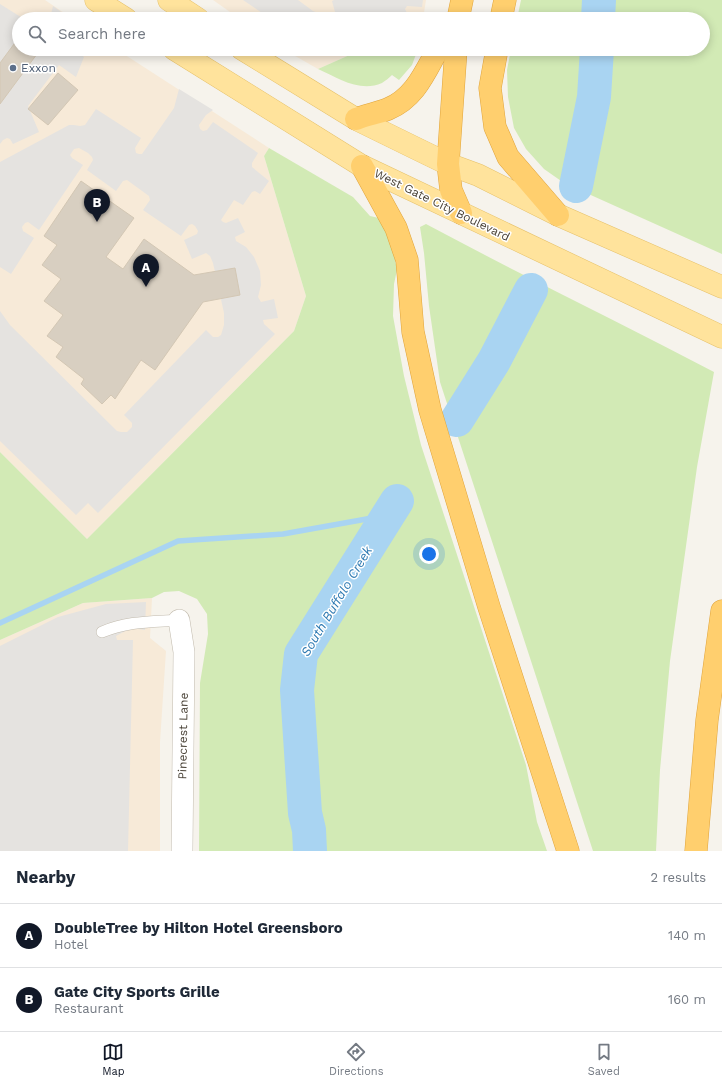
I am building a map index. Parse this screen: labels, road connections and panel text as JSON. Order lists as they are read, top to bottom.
{
  "streets": {
    "main road": ["West Gate City Boulevard"],
    "street": ["Pinecrest Lane"]
  },
  "water": ["South Buffalo Creek"],
  "places": ["Exxon"],
  "page": {
    "search": "Search here",
    "pins": ["B", "A"],
    "heading": ["Nearby", "2 results"],
    "list": [
      {
        "mark": "A",
        "name": "DoubleTree by Hilton Hotel Greensboro",
        "note": "Hotel",
        "value": "140 m"
      },
      {
        "mark": "B",
        "name": "Gate City Sports Grille",
        "note": "Restaurant",
        "value": "160 m"
      }
    ],
    "nav": ["Map", "Directions", "Saved"]
  }
}
